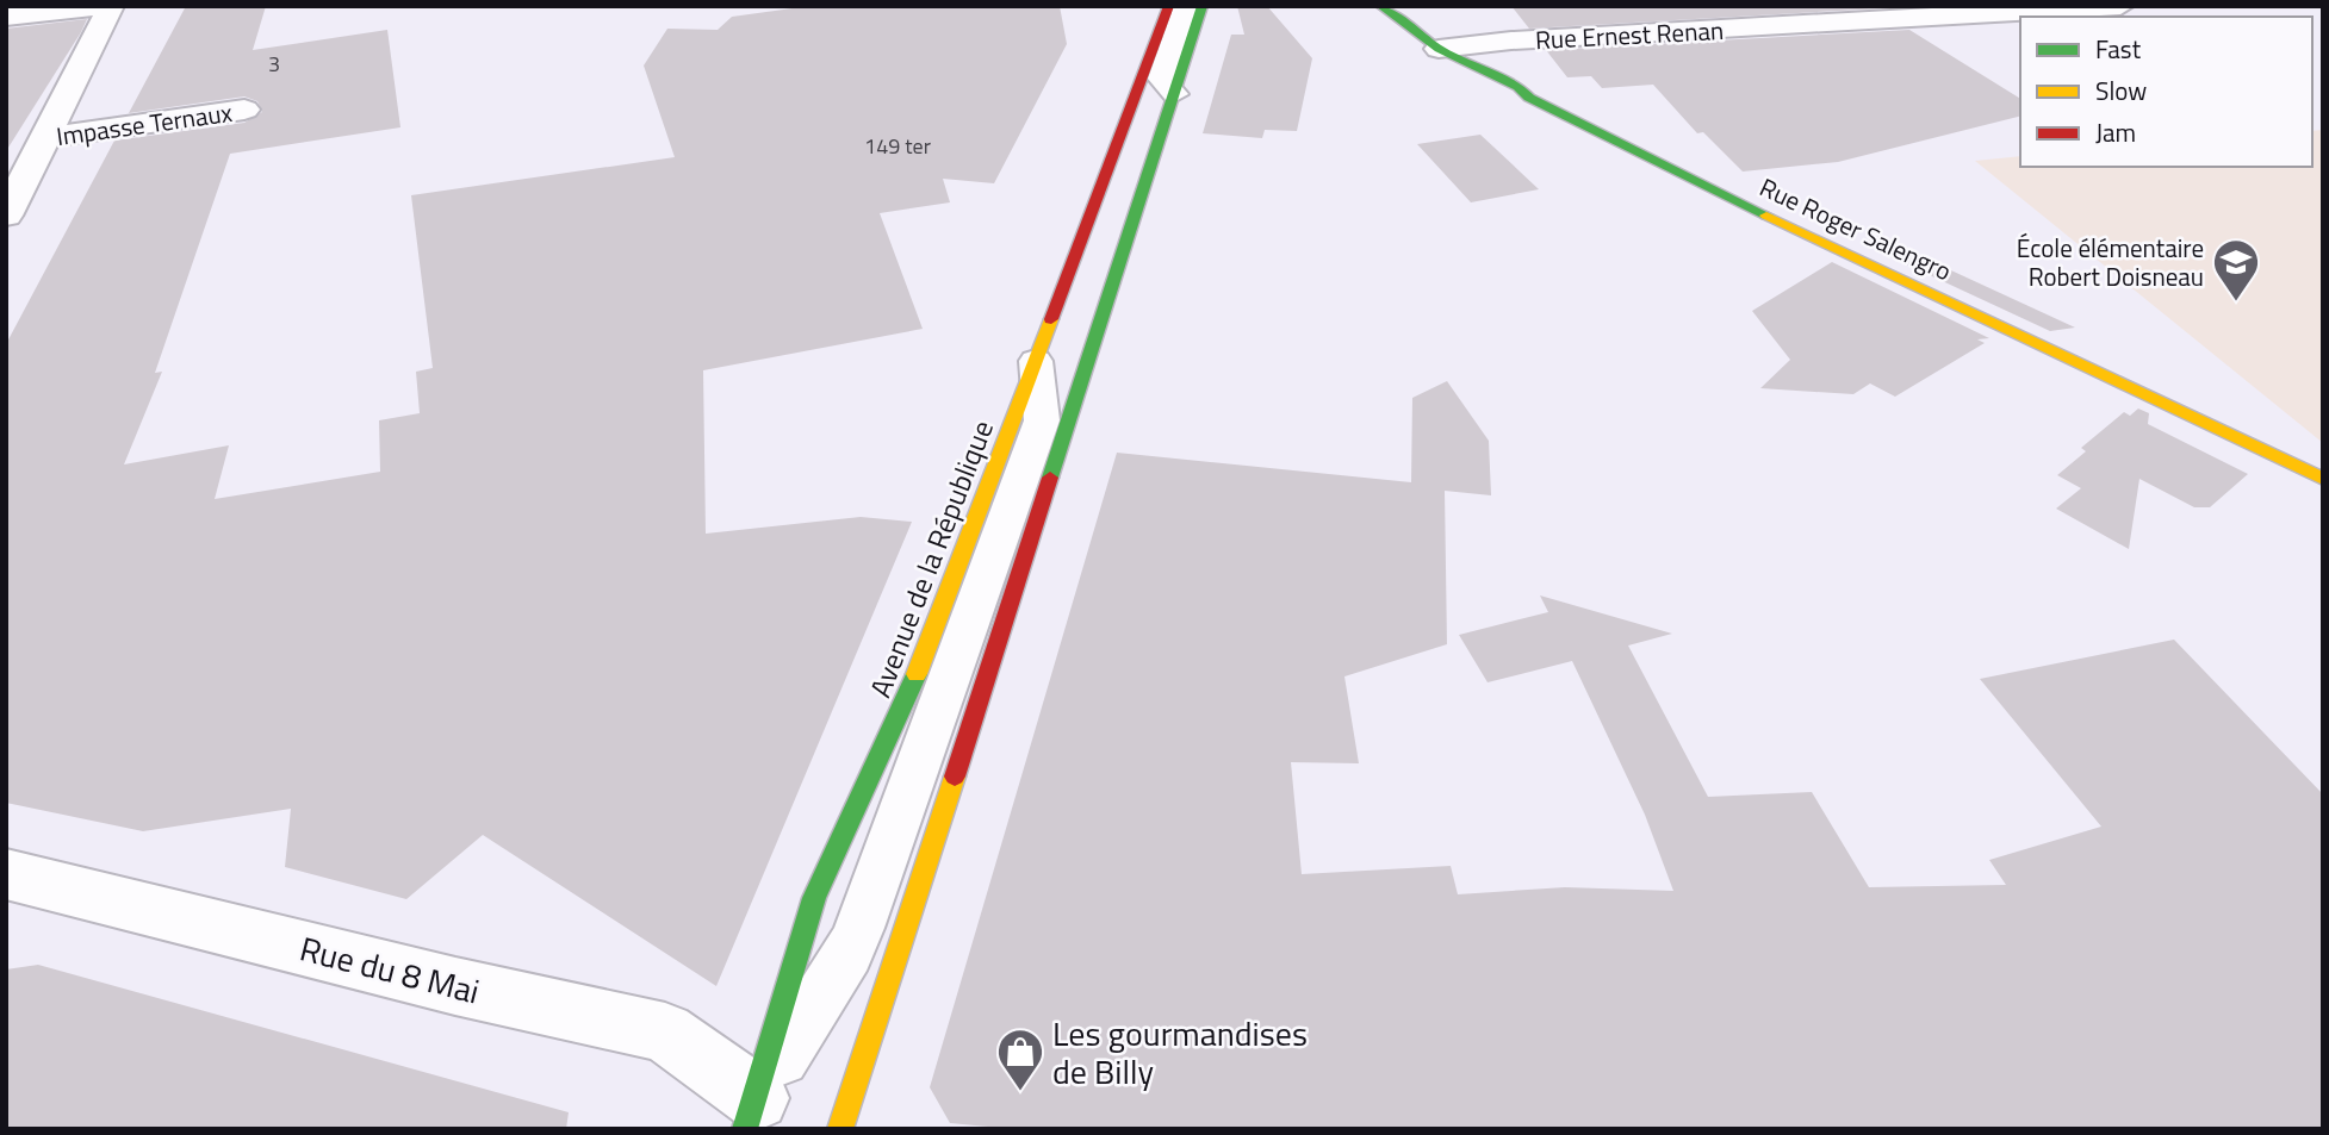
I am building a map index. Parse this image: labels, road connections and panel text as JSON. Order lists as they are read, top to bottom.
{
  "streets": {
    "main road": ["Rue Roger Salengro"],
    "street": ["Rue Ernest Renan", "Impasse Ternaux", "Rue du 8 Mai"]
  },
  "crossings": [
    ["Rue Ernest Renan", "Rue Roger Salengro"]
  ],
  "places": {
    "school or university": ["École élémentaire Robert Doisneau"],
    "shop": ["Les gourmandises de Billy"]
  },
  "house_numbers": ["3", "149 ter"],
  "legend": ["Fast", "Slow", "Jam"]
}
